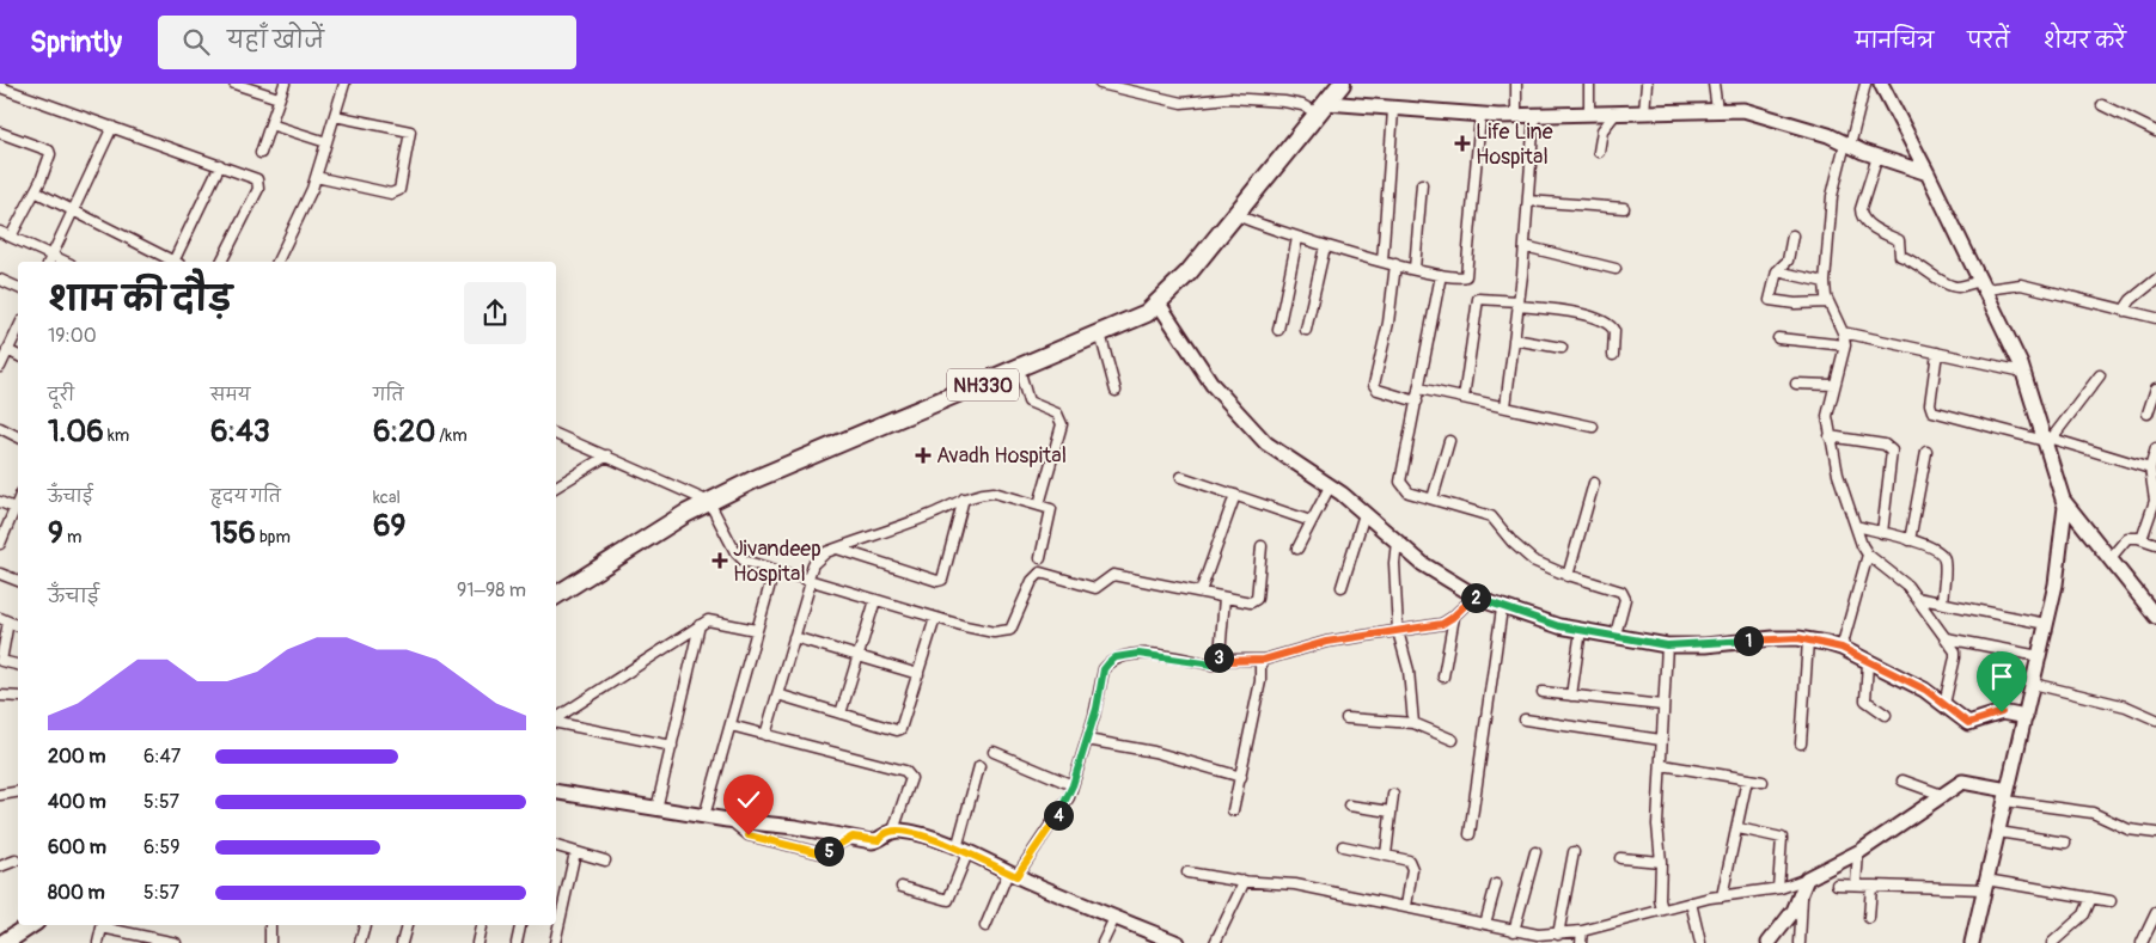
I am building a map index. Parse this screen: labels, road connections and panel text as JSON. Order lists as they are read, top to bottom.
{
  "streets": {
    "highway": ["NH330"]
  },
  "places": {
    "health": ["Life Line Hospital", "Avadh Hospital", "Jivandeep Hospital"]
  },
  "page": {
    "header": "Sprintly",
    "search": "यहाँ खोजें",
    "nav": ["मानचित्र", "परतें", "शेयर करें"],
    "heading": ["शाम की दौड़", "19:00"],
    "stats": [
      ["दूरी", "1.06 km"],
      ["समय", "6:43"],
      ["गति", "6:20 /km"],
      ["ऊँचाई", "9 m"],
      ["हृदय गति", "156 bpm"],
      ["kcal", "69"]
    ],
    "chart": ["ऊँचाई", "91–98 m"],
    "pins": [
      "2",
      "1",
      "3",
      "4",
      "5"
    ],
    "list": [
      {
        "name": "200 m",
        "note": "6:47"
      },
      {
        "name": "400 m",
        "note": "5:57"
      },
      {
        "name": "600 m",
        "note": "6:59"
      },
      {
        "name": "800 m",
        "note": "5:57"
      }
    ]
  }
}
